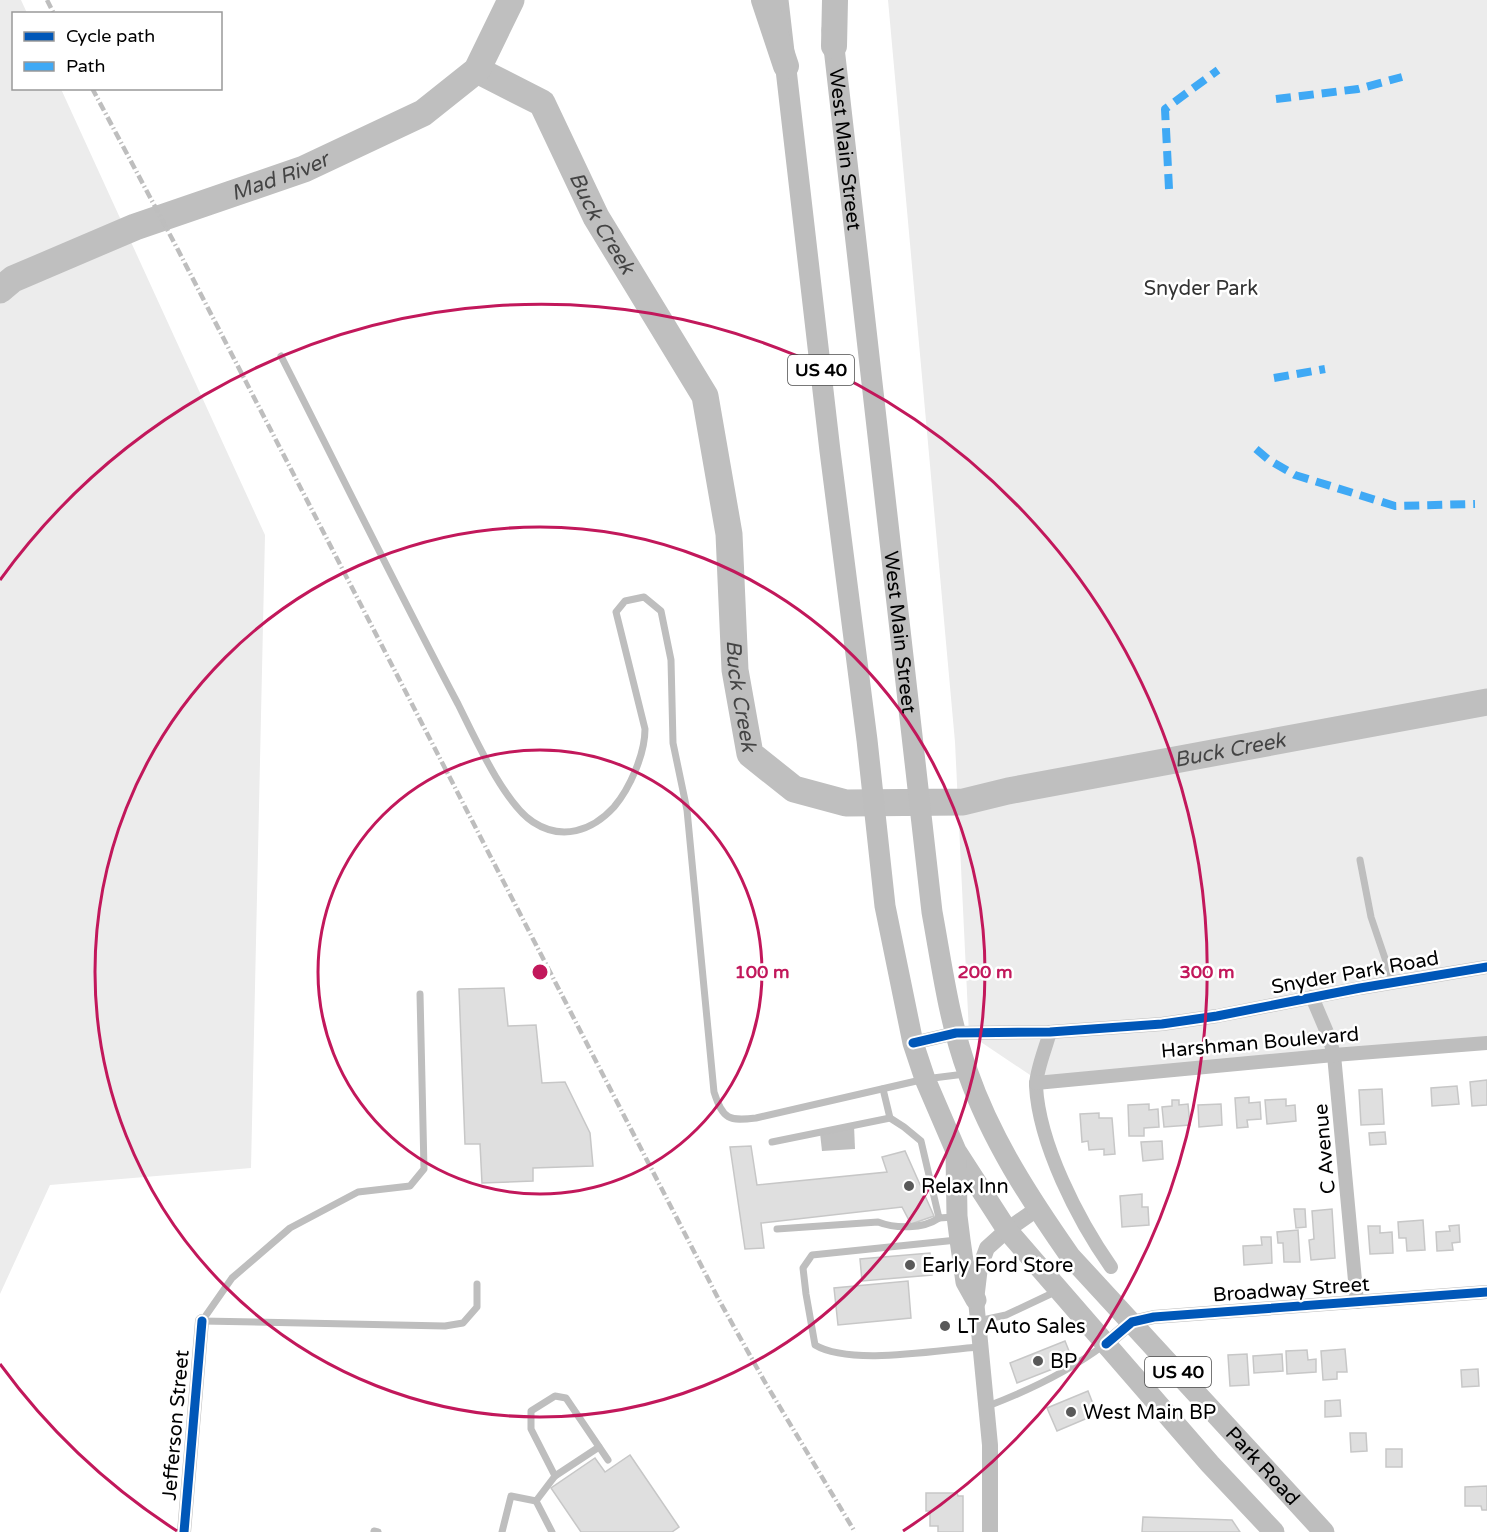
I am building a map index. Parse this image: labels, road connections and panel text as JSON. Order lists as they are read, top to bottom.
{
  "streets": {
    "main road": ["West Main Street", "US 40", "Park Road"],
    "street": [
      "Snyder Park Road",
      "Harshman Boulevard",
      "C Avenue",
      "Broadway Street",
      "Jefferson Street"
    ]
  },
  "crossings": [
    ["West Main Street", "Park Road"],
    ["US 40", "Park Road"],
    ["Snyder Park Road", "C Avenue"],
    ["Harshman Boulevard", "C Avenue"],
    ["C Avenue", "Broadway Street"],
    ["Broadway Street", "Park Road"]
  ],
  "water": ["Mad River", "Buck Creek"],
  "parks": ["Snyder Park"],
  "places": [
    "Relax Inn",
    "Early Ford Store",
    "LT Auto Sales",
    "BP",
    "West Main BP"
  ],
  "legend": ["Cycle path", "Path"],
  "rings": ["100 m", "200 m", "300 m"]
}
